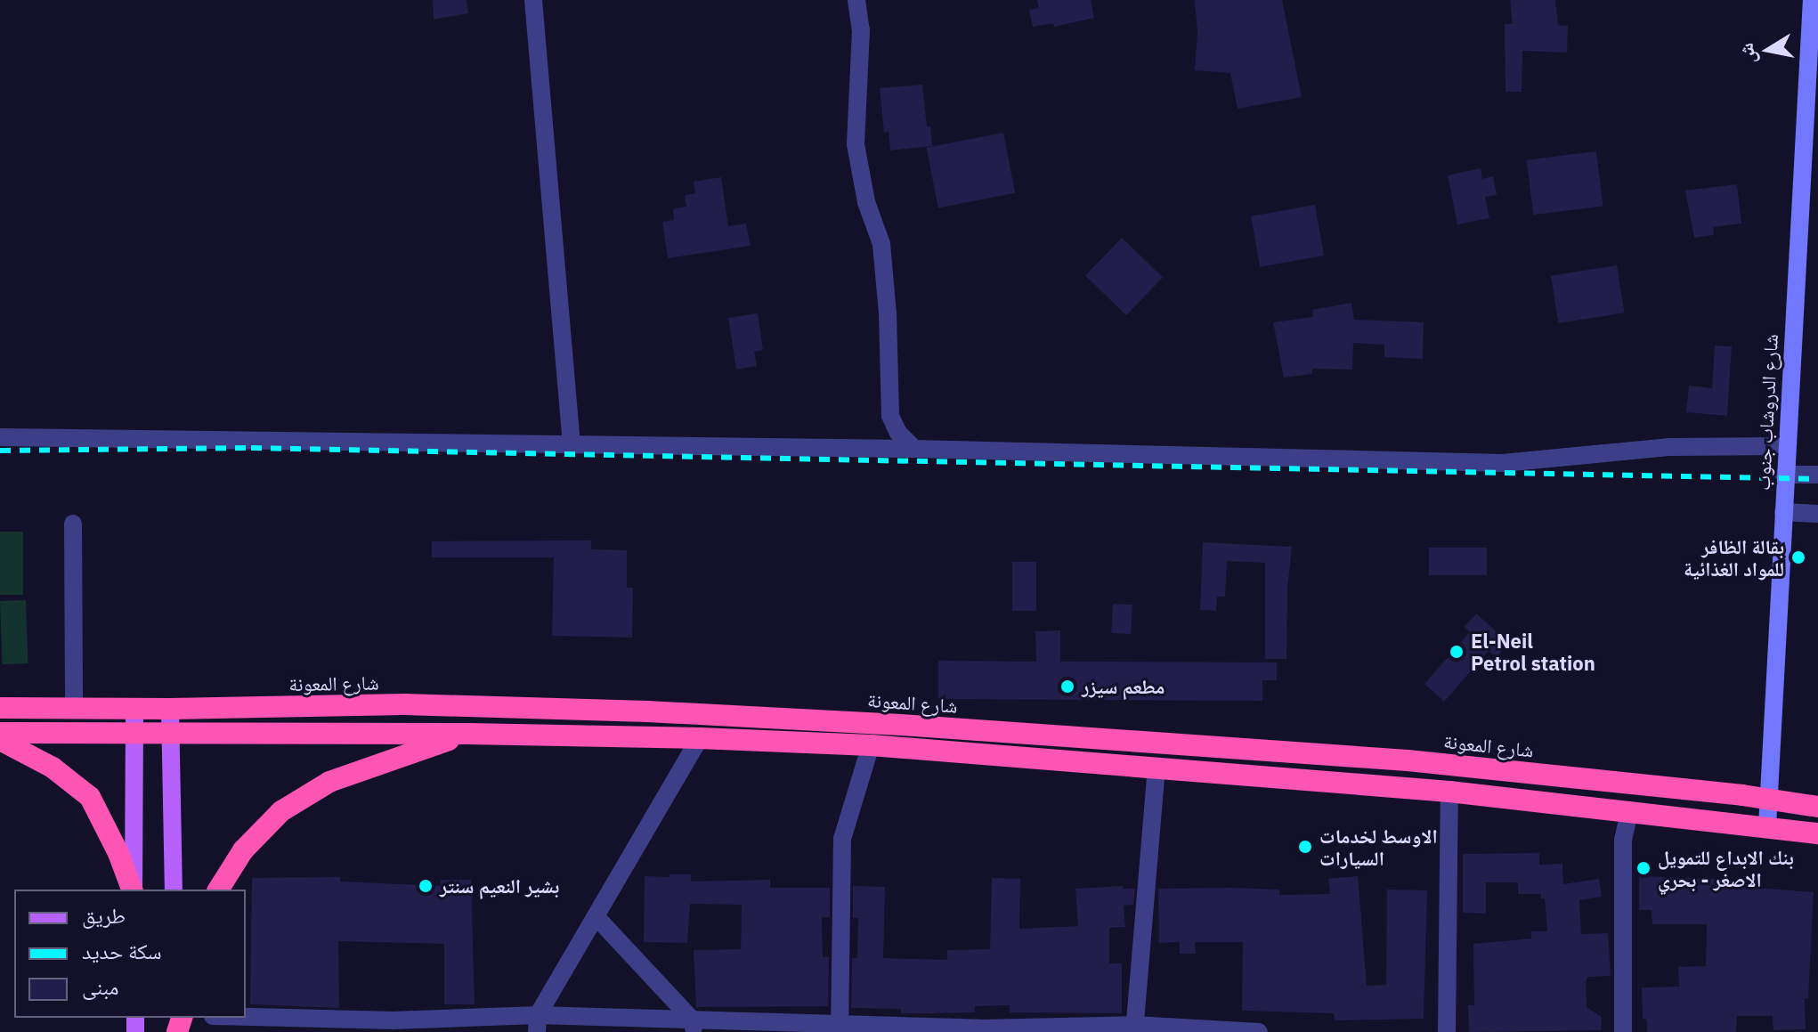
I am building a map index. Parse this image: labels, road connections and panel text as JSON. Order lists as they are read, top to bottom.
{
  "streets": {
    "highway": ["شارع المعونة"],
    "street": ["شارع الدروشاب جنوب"]
  },
  "crossings": [
    ["شارع الدروشاب جنوب", "شارع المعونة"]
  ],
  "places": [
    "بقالة الظافر للمواد الغذائية",
    "El-Neil Petrol station",
    "مطعم سيزر",
    "الاوسط لخدمات السيارات",
    "بنك الابداع للتمويل الاصغر - بحري",
    "بشير النعيم سنتر"
  ],
  "legend": ["طريق", "سكة حديد", "مبنى"],
  "north": "left"
}
